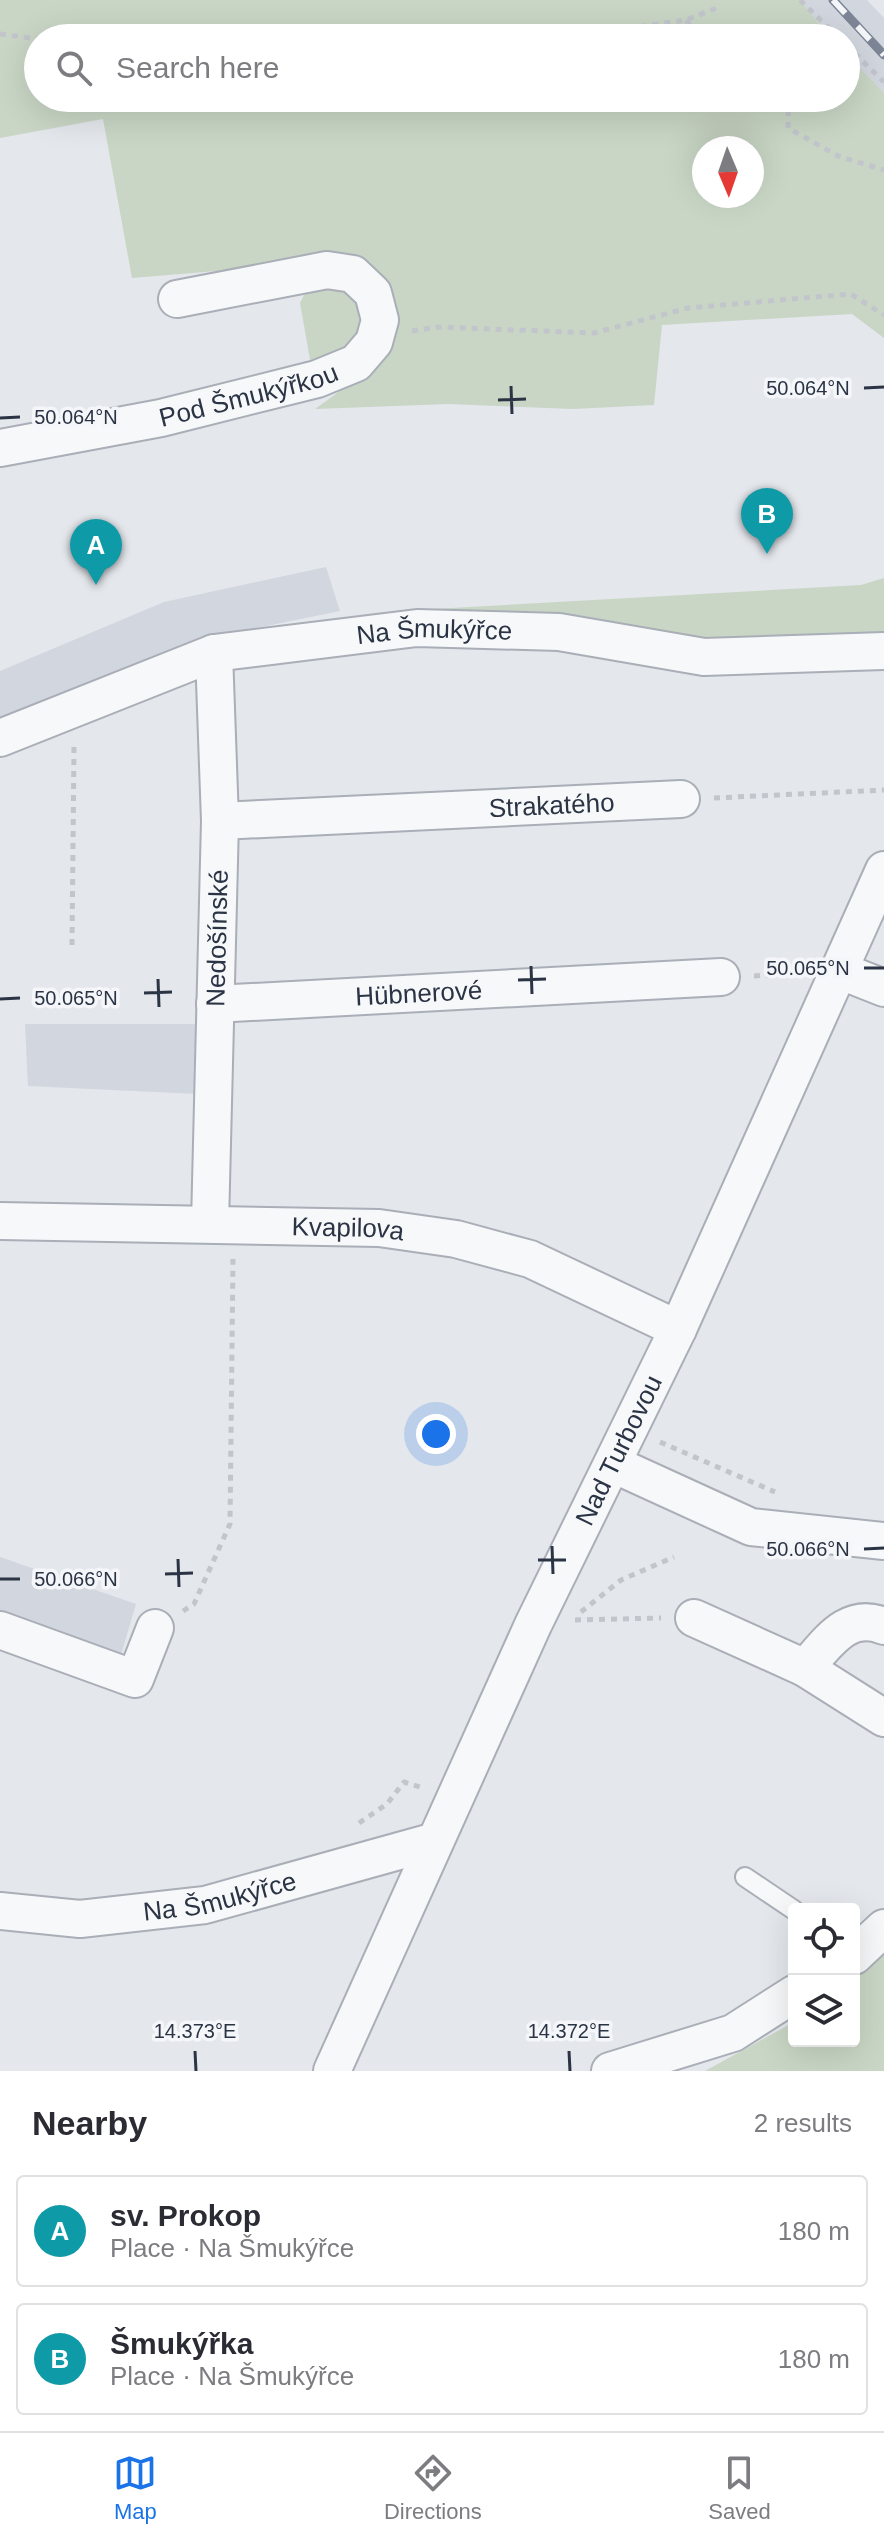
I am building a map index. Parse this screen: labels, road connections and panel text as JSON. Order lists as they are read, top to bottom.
{
  "streets": {
    "street": [
      "Pod Šmukýřkou",
      "Na Šmukýřce",
      "Strakatého",
      "Nedošínské",
      "Hübnerové",
      "Kvapilova",
      "Nad Turbovou"
    ]
  },
  "crossings": [
    ["Na Šmukýřce", "Nedošínské"],
    ["Na Šmukýřce", "Nad Turbovou"],
    ["Strakatého", "Nedošínské"],
    ["Nedošínské", "Hübnerové"],
    ["Nedošínské", "Kvapilova"],
    ["Kvapilova", "Nad Turbovou"]
  ],
  "north": "bottom",
  "page": {
    "search": "Search here",
    "pins": ["B", "A"],
    "heading": ["Nearby", "2 results"],
    "list": [
      {
        "mark": "A",
        "name": "sv. Prokop",
        "note": "Place · Na Šmukýřce",
        "value": "180 m"
      },
      {
        "mark": "B",
        "name": "Šmukýřka",
        "note": "Place · Na Šmukýřce",
        "value": "180 m"
      }
    ],
    "nav": ["Map", "Directions", "Saved"]
  },
  "coordinates": [
    "50.064°N",
    "50.065°N",
    "50.066°N",
    "14.373°E",
    "14.372°E"
  ]
}
